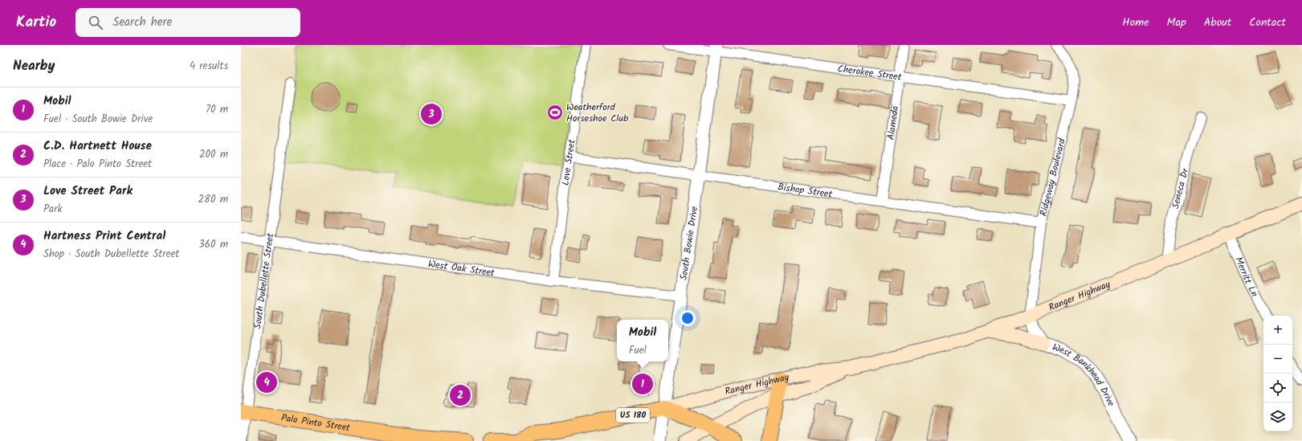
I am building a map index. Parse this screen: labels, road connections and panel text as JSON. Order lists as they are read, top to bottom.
{
  "streets": {
    "main road": ["Ranger Highway", "US 180", "Palo Pinto Street"],
    "street": [
      "Cherokee Street",
      "Alameda",
      "Love Street",
      "Ridgeway Boulevard",
      "Seneca Dr",
      "Bishop Street",
      "South Bowie Drive",
      "West Oak Street",
      "Merritt Ln",
      "South Dubellette Street",
      "West Bankhead Drive"
    ]
  },
  "crossings": [
    ["Cherokee Street", "Alameda"],
    ["Cherokee Street", "Ridgeway Boulevard"],
    ["Cherokee Street", "South Bowie Drive"],
    ["Alameda", "Bishop Street"],
    ["Love Street", "Bishop Street"],
    ["Love Street", "West Oak Street"],
    ["Ridgeway Boulevard", "Bishop Street"],
    ["Ridgeway Boulevard", "Ranger Highway"],
    ["Ridgeway Boulevard", "West Bankhead Drive"],
    ["Seneca Dr", "Ranger Highway"],
    ["Bishop Street", "South Bowie Drive"],
    ["South Bowie Drive", "West Oak Street"],
    ["South Bowie Drive", "Ranger Highway"],
    ["South Bowie Drive", "US 180"],
    ["West Oak Street", "South Dubellette Street"],
    ["Merritt Ln", "Ranger Highway"],
    ["South Dubellette Street", "Palo Pinto Street"],
    ["Ranger Highway", "West Bankhead Drive"],
    ["Ranger Highway", "US 180"]
  ],
  "places": {
    "sports": ["Weatherford Horseshoe Club"]
  },
  "page": {
    "header": "Kartio",
    "search": "Search here",
    "nav": [
      "Home",
      "Map",
      "About",
      "Contact"
    ],
    "heading": ["Nearby", "4 results"],
    "list": [
      {
        "mark": "1",
        "name": "Mobil",
        "note": "Fuel · South Bowie Drive",
        "value": "70 m"
      },
      {
        "mark": "2",
        "name": "C.D. Hartnett House",
        "note": "Place · Palo Pinto Street",
        "value": "200 m"
      },
      {
        "mark": "3",
        "name": "Love Street Park",
        "note": "Park",
        "value": "280 m"
      },
      {
        "mark": "4",
        "name": "Hartness Print Central",
        "note": "Shop · South Dubellette Street",
        "value": "360 m"
      }
    ],
    "pins": [
      "3",
      "4",
      "1",
      "2"
    ],
    "map_buttons": ["+", "−"],
    "popup": ["Mobil", "Fuel"]
  }
}
